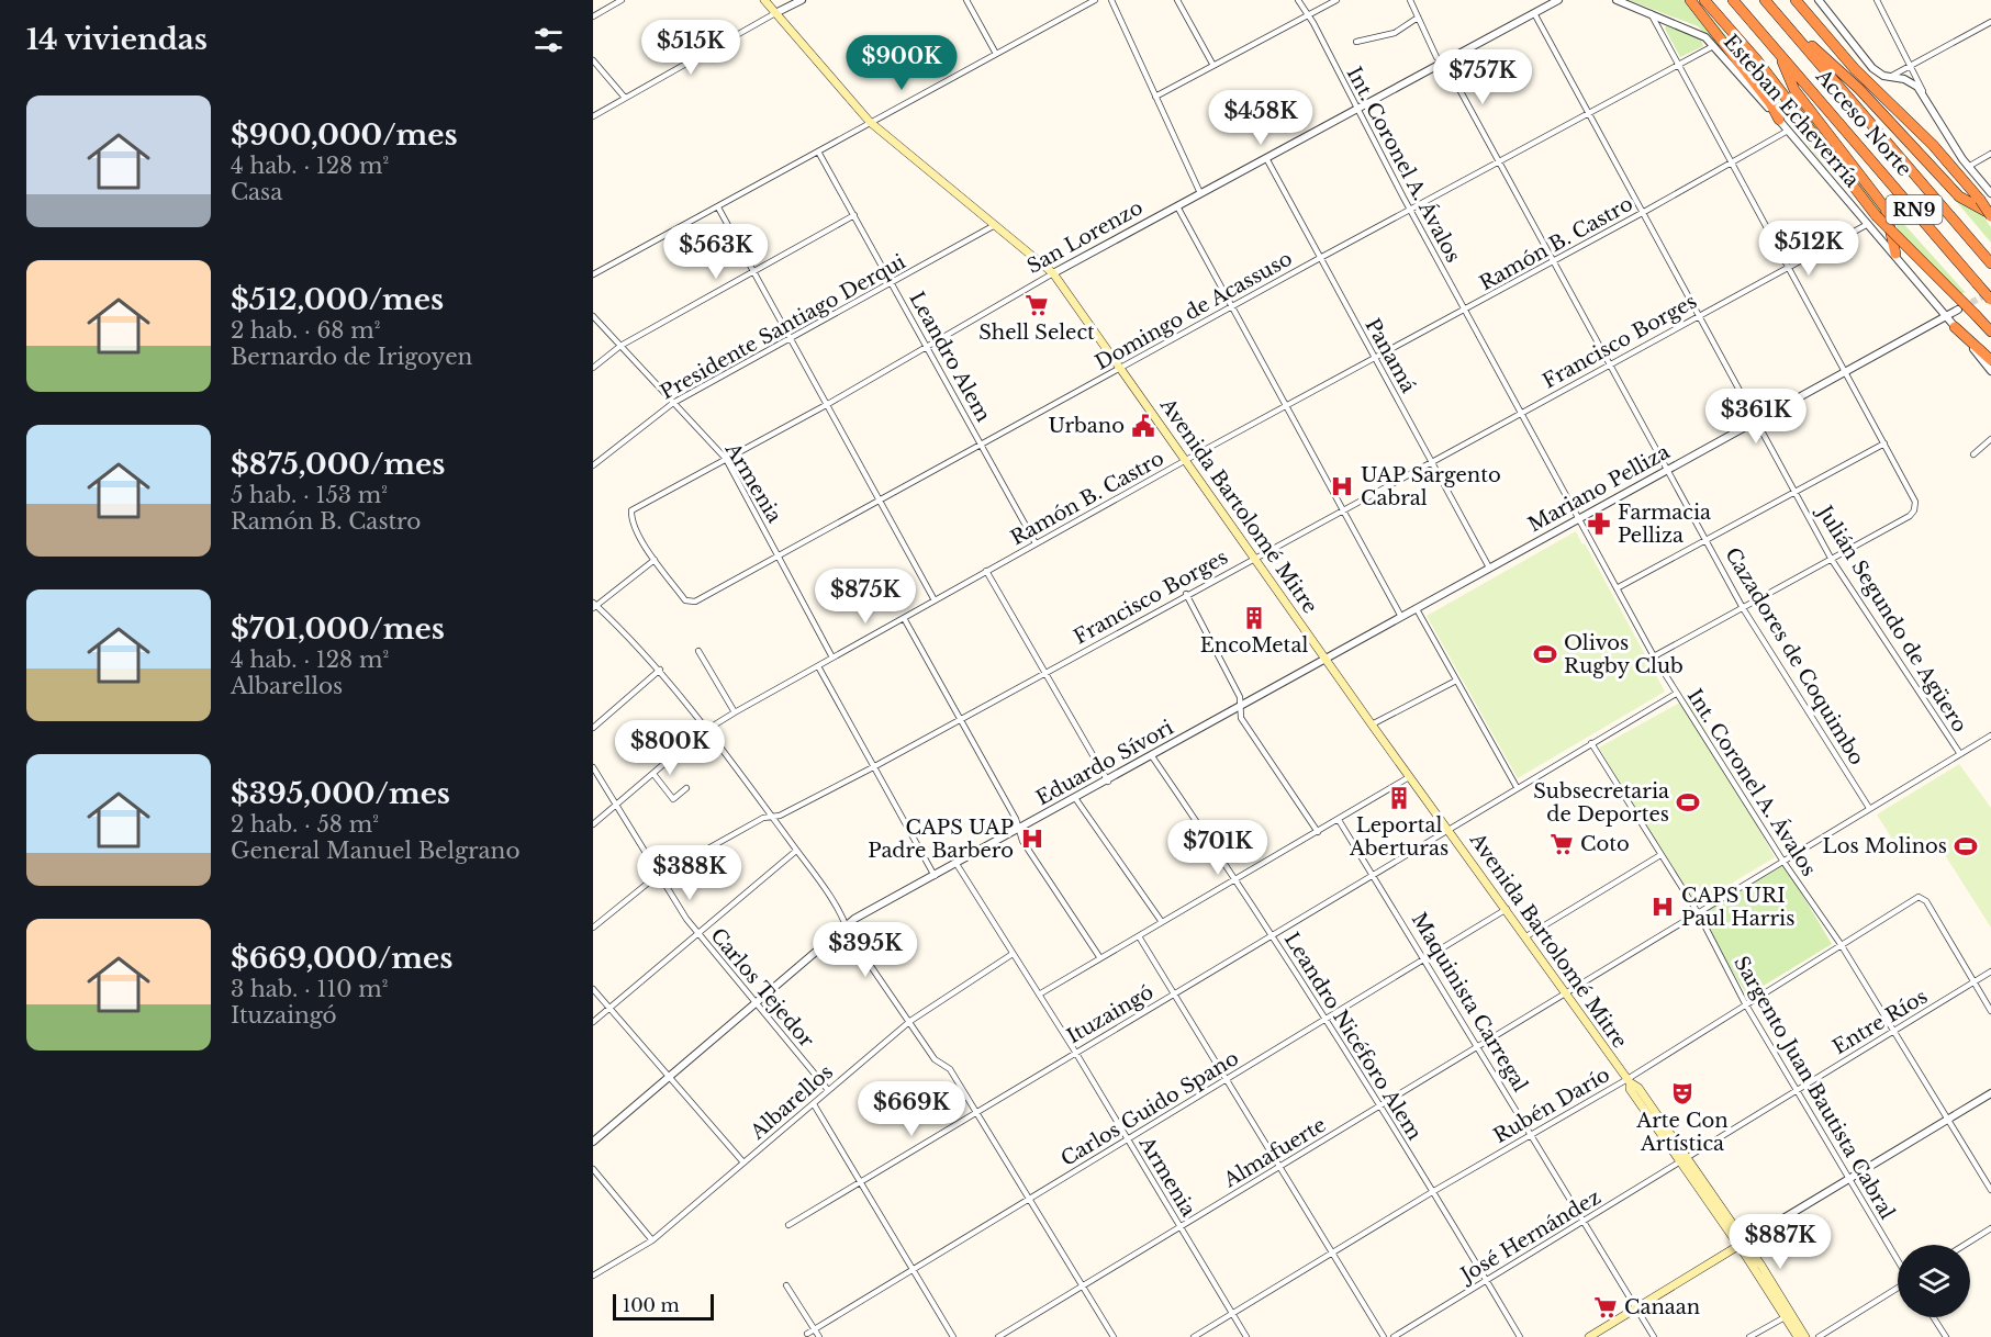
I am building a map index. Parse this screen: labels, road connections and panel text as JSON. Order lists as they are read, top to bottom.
{
  "streets": {
    "highway": ["Acceso Norte", "RN9"],
    "main road": ["Avenida Bartolomé Mitre"],
    "street": [
      "Esteban Echeverría",
      "Int. Coronel A. Ávalos",
      "San Lorenzo",
      "Ramón B. Castro",
      "Domingo de Acassuso",
      "Presidente Santiago Derqui",
      "Francisco Borges",
      "Panamá",
      "Leandro Alem",
      "Armenia",
      "Mariano Pelliza",
      "Julián Segundo de Agüero",
      "Cazadores de Coquimbo",
      "Eduardo Sívori",
      "Carlos Tejedor",
      "Maquinista Carregal",
      "Ituzaingó",
      "Entre Ríos",
      "Leandro Nicéforo Alem",
      "Sargento Juan Bautista Cabral",
      "Albarellos",
      "Rubén Darío",
      "Carlos Guido Spano",
      "Almafuerte",
      "José Hernández"
    ]
  },
  "crossings": [
    ["Esteban Echeverría", "Ramón B. Castro"],
    ["Esteban Echeverría", "Domingo de Acassuso"],
    ["Esteban Echeverría", "Francisco Borges"],
    ["Esteban Echeverría", "Mariano Pelliza"],
    ["Int. Coronel A. Ávalos", "San Lorenzo"],
    ["Int. Coronel A. Ávalos", "Ramón B. Castro"],
    ["Int. Coronel A. Ávalos", "Domingo de Acassuso"],
    ["Int. Coronel A. Ávalos", "Francisco Borges"],
    ["Int. Coronel A. Ávalos", "Mariano Pelliza"],
    ["Int. Coronel A. Ávalos", "Ituzaingó"],
    ["Int. Coronel A. Ávalos", "Entre Ríos"],
    ["Int. Coronel A. Ávalos", "Rubén Darío"],
    ["Int. Coronel A. Ávalos", "Almafuerte"],
    ["San Lorenzo", "Domingo de Acassuso"],
    ["San Lorenzo", "Panamá"],
    ["San Lorenzo", "Leandro Alem"],
    ["San Lorenzo", "Armenia"],
    ["San Lorenzo", "Avenida Bartolomé Mitre"],
    ["San Lorenzo", "Julián Segundo de Agüero"],
    ["San Lorenzo", "Cazadores de Coquimbo"],
    ["Ramón B. Castro", "Panamá"],
    ["Ramón B. Castro", "Leandro Alem"],
    ["Ramón B. Castro", "Armenia"],
    ["Ramón B. Castro", "Avenida Bartolomé Mitre"],
    ["Ramón B. Castro", "Julián Segundo de Agüero"],
    ["Ramón B. Castro", "Cazadores de Coquimbo"],
    ["Ramón B. Castro", "Carlos Tejedor"],
    ["Domingo de Acassuso", "Panamá"],
    ["Domingo de Acassuso", "Leandro Alem"],
    ["Domingo de Acassuso", "Armenia"],
    ["Domingo de Acassuso", "Avenida Bartolomé Mitre"],
    ["Domingo de Acassuso", "Julián Segundo de Agüero"],
    ["Domingo de Acassuso", "Cazadores de Coquimbo"],
    ["Presidente Santiago Derqui", "Leandro Alem"],
    ["Presidente Santiago Derqui", "Armenia"],
    ["Presidente Santiago Derqui", "Avenida Bartolomé Mitre"],
    ["Francisco Borges", "Panamá"],
    ["Francisco Borges", "Avenida Bartolomé Mitre"],
    ["Francisco Borges", "Julián Segundo de Agüero"],
    ["Francisco Borges", "Cazadores de Coquimbo"],
    ["Francisco Borges", "Carlos Tejedor"],
    ["Panamá", "Mariano Pelliza"],
    ["Armenia", "Eduardo Sívori"],
    ["Armenia", "Ituzaingó"],
    ["Armenia", "Albarellos"],
    ["Armenia", "Rubén Darío"],
    ["Armenia", "Carlos Guido Spano"],
    ["Armenia", "Almafuerte"],
    ["Mariano Pelliza", "Avenida Bartolomé Mitre"],
    ["Mariano Pelliza", "Julián Segundo de Agüero"],
    ["Mariano Pelliza", "Cazadores de Coquimbo"],
    ["Mariano Pelliza", "Eduardo Sívori"],
    ["Avenida Bartolomé Mitre", "Eduardo Sívori"],
    ["Avenida Bartolomé Mitre", "Ituzaingó"],
    ["Avenida Bartolomé Mitre", "Entre Ríos"],
    ["Avenida Bartolomé Mitre", "Rubén Darío"],
    ["Avenida Bartolomé Mitre", "Carlos Guido Spano"],
    ["Avenida Bartolomé Mitre", "Almafuerte"],
    ["Avenida Bartolomé Mitre", "José Hernández"],
    ["Julián Segundo de Agüero", "Almafuerte"],
    ["Cazadores de Coquimbo", "Almafuerte"],
    ["Eduardo Sívori", "Carlos Tejedor"],
    ["Eduardo Sívori", "Leandro Nicéforo Alem"],
    ["Carlos Tejedor", "Albarellos"],
    ["Maquinista Carregal", "Ituzaingó"],
    ["Maquinista Carregal", "Rubén Darío"],
    ["Maquinista Carregal", "Carlos Guido Spano"],
    ["Maquinista Carregal", "Almafuerte"],
    ["Maquinista Carregal", "José Hernández"],
    ["Ituzaingó", "Leandro Nicéforo Alem"],
    ["Ituzaingó", "Sargento Juan Bautista Cabral"],
    ["Entre Ríos", "Sargento Juan Bautista Cabral"],
    ["Entre Ríos", "Rubén Darío"],
    ["Entre Ríos", "José Hernández"],
    ["Leandro Nicéforo Alem", "Rubén Darío"],
    ["Leandro Nicéforo Alem", "Carlos Guido Spano"],
    ["Leandro Nicéforo Alem", "Almafuerte"],
    ["Leandro Nicéforo Alem", "José Hernández"],
    ["Sargento Juan Bautista Cabral", "Rubén Darío"],
    ["Sargento Juan Bautista Cabral", "Almafuerte"]
  ],
  "places": {
    "supermarket": ["Shell Select", "Coto", "Canaan"],
    "public building": ["Urbano"],
    "hospital": ["UAP Sargento Cabral", "CAPS UAP Padre Barbero", "CAPS URI Paul Harris"],
    "pharmacy": ["Farmacia Pelliza"],
    "building": ["EncoMetal", "Leportal Aberturas"],
    "sports": ["Olivos Rugby Club", "Subsecretaria de Deportes", "Los Molinos"],
    "theatre": ["Arte Con Artística"]
  },
  "scale_bar": "100 m",
  "page": {
    "heading": "14 viviendas",
    "price": [
      "$515K",
      "$900K",
      "$757K",
      "$458K",
      "$512K",
      "$563K",
      "$361K",
      "$875K",
      "$800K",
      "$701K",
      "$388K",
      "$395K",
      "$669K",
      "$887K"
    ],
    "list": [
      {
        "name": "$900,000/mes",
        "note": "4 hab. · 128 m² · Casa"
      },
      {
        "name": "$512,000/mes",
        "note": "2 hab. · 68 m² · Bernardo de Irigoyen"
      },
      {
        "name": "$875,000/mes",
        "note": "5 hab. · 153 m² · Ramón B. Castro"
      },
      {
        "name": "$701,000/mes",
        "note": "4 hab. · 128 m² · Albarellos"
      },
      {
        "name": "$395,000/mes",
        "note": "2 hab. · 58 m² · General Manuel Belgrano"
      },
      {
        "name": "$669,000/mes",
        "note": "3 hab. · 110 m² · Ituzaingó"
      }
    ],
    "scale": "100 m"
  }
}
